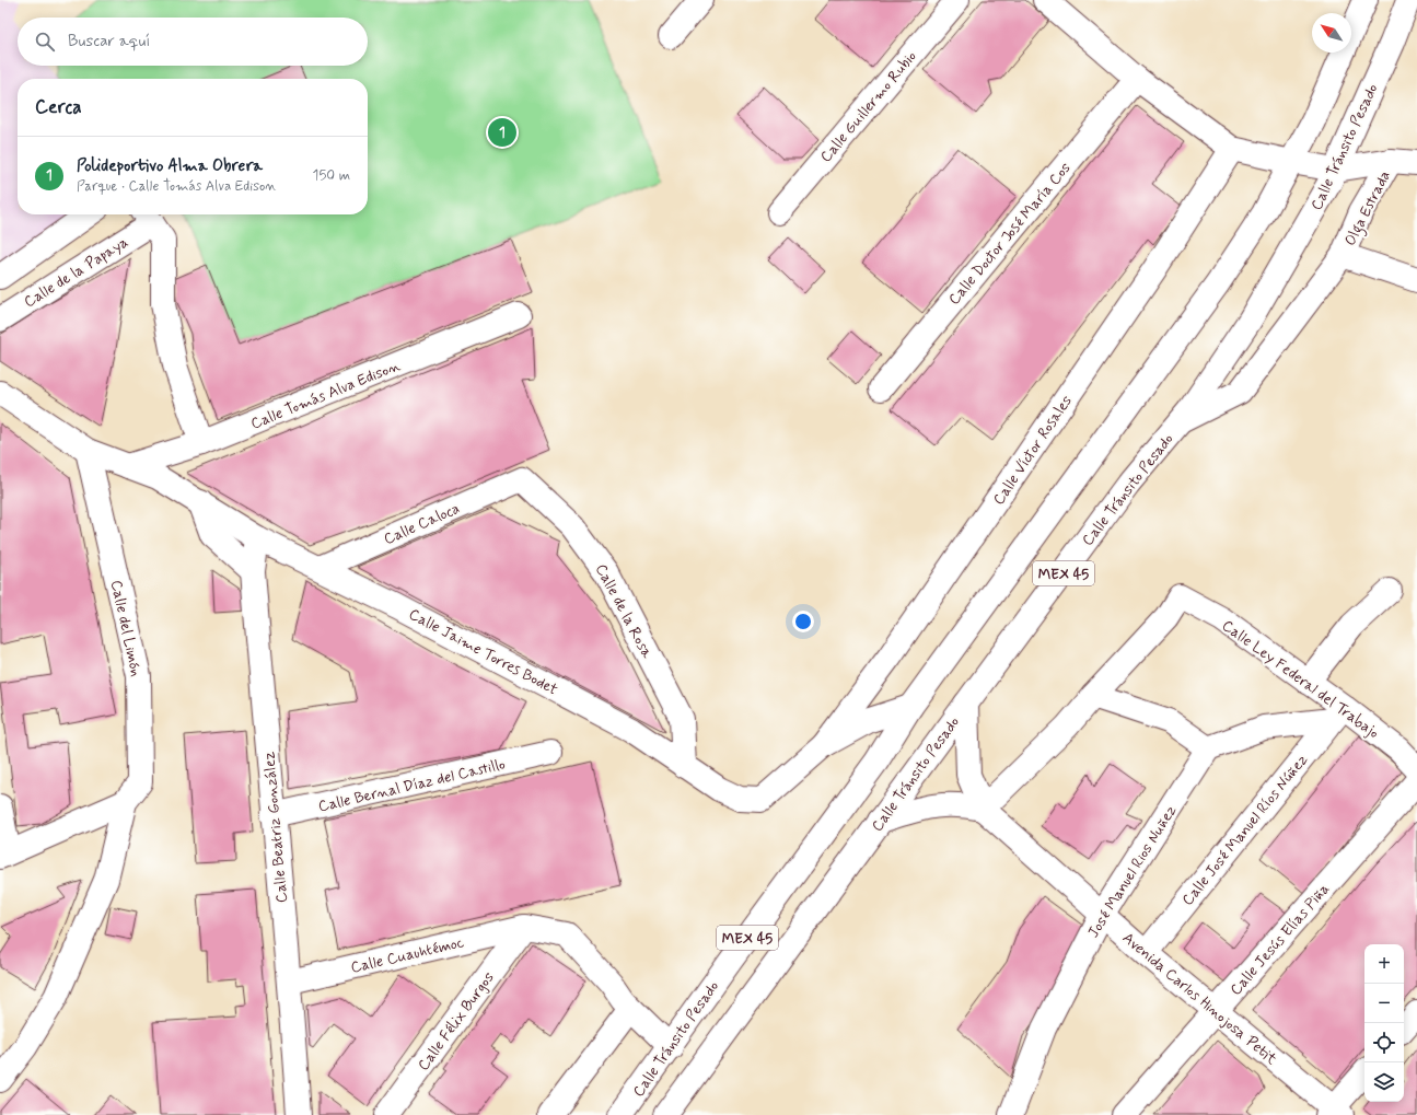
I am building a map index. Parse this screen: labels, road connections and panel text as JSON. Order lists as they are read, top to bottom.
{
  "streets": {
    "street": [
      "Calle Guillermo Rubio",
      "Calle Tránsito Pesado",
      "Olga Estrada",
      "Calle Doctor José María Cos",
      "Calle de la Papaya",
      "Calle Tomás Alva Edison",
      "Calle Víctor Rosales",
      "Calle Caloca",
      "MEX 45",
      "Calle de la Rosa",
      "Calle del Limón",
      "Calle Jaime Torres Bodet",
      "Calle Ley Federal del Trabajo",
      "Calle Bernal Díaz del Castillo",
      "Calle Beatriz González",
      "Calle José Manuel Ríos Núñez",
      "José Manuel Rios Nuñez",
      "Calle Jesús Elías Piña",
      "Calle Cuauhtémoc",
      "Avenida Carlos Hinojosa Petit",
      "Calle Félix Burgos"
    ]
  },
  "crossings": [
    ["Calle Tránsito Pesado", "Olga Estrada"],
    ["Calle Tomás Alva Edison", "Calle Jaime Torres Bodet"],
    ["Calle Víctor Rosales", "Calle Jaime Torres Bodet"],
    ["Calle Caloca", "Calle de la Rosa"],
    ["Calle Caloca", "Calle Jaime Torres Bodet"],
    ["Calle de la Rosa", "Calle Jaime Torres Bodet"],
    ["Calle del Limón", "Calle Jaime Torres Bodet"],
    ["Calle Jaime Torres Bodet", "Calle Beatriz González"],
    ["Calle Ley Federal del Trabajo", "Calle José Manuel Ríos Núñez"],
    ["Calle Bernal Díaz del Castillo", "Calle Beatriz González"],
    ["Calle Beatriz González", "Calle Cuauhtémoc"],
    ["Calle José Manuel Ríos Núñez", "Avenida Carlos Hinojosa Petit"],
    ["José Manuel Rios Nuñez", "Avenida Carlos Hinojosa Petit"],
    ["Calle Jesús Elías Piña", "Avenida Carlos Hinojosa Petit"],
    ["Calle Cuauhtémoc", "Calle Félix Burgos"]
  ],
  "north": "top left",
  "page": {
    "search": "Buscar aquí",
    "heading": "Cerca",
    "pins": "1",
    "list": [
      {
        "mark": "1",
        "name": "Polideportivo Alma Obrera",
        "note": "Parque · Calle Tomás Alva Edison",
        "value": "150 m"
      }
    ],
    "map_buttons": ["+", "−"]
  }
}
